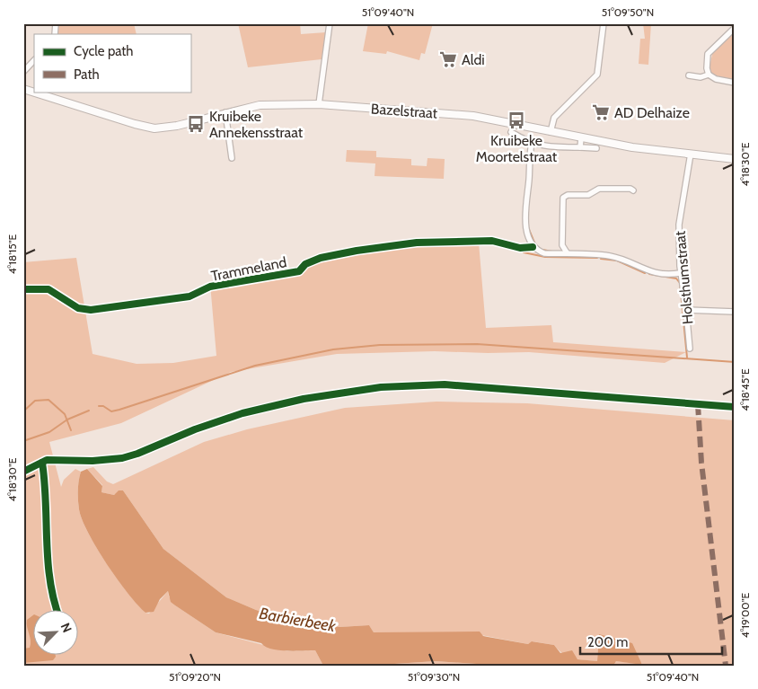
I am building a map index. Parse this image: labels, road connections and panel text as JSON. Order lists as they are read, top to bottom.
{
  "streets": {
    "main road": ["Bazelstraat"],
    "street": ["Trammeland", "Holsthumstraat"]
  },
  "crossings": [
    ["Bazelstraat", "Holsthumstraat"],
    ["Trammeland", "Holsthumstraat"]
  ],
  "water": ["Barbierbeek"],
  "places": {
    "supermarket": ["Aldi", "AD Delhaize"],
    "bus stop": ["Kruibeke Moortelstraat", "Kruibeke Annekensstraat"]
  },
  "legend": ["Cycle path", "Path"],
  "scale_bar": "200 m",
  "north": "top right",
  "coordinates": [
    "51°09'40\"N",
    "51°09'50\"N",
    "4°18'30\"E",
    "4°18'15\"E",
    "4°18'45\"E",
    "4°19'00\"E",
    "51°09'20\"N",
    "51°09'30\"N"
  ]
}
